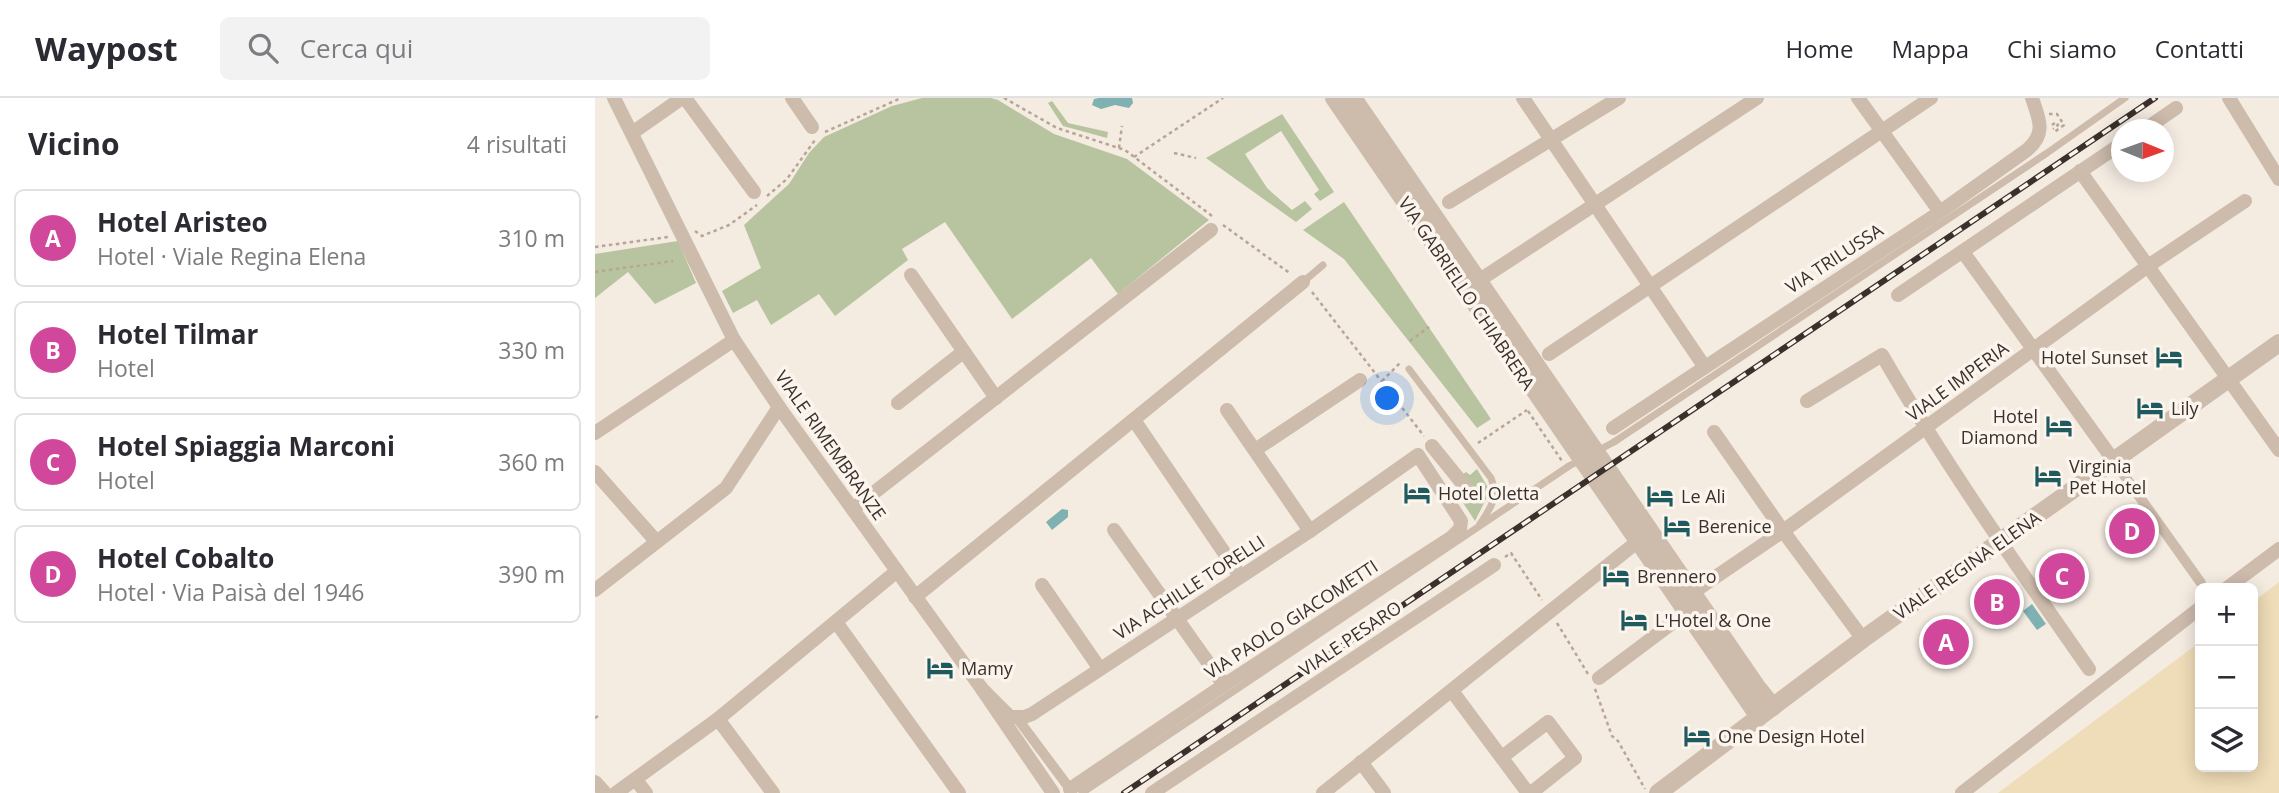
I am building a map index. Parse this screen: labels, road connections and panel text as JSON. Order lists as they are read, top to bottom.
{
  "streets": {
    "street": [
      "VIA TRILUSSA",
      "VIA GABRIELLO CHIABRERA",
      "VIALE IMPERIA",
      "VIALE RIMEMBRANZE",
      "VIALE REGINA ELENA",
      "VIA ACHILLE TORELLI",
      "VIA PAOLO GIACOMETTI",
      "VIALE PESARO"
    ]
  },
  "crossings": [
    ["VIA ACHILLE TORELLI", "VIA PAOLO GIACOMETTI"]
  ],
  "places": {
    "hotel": [
      "Hotel Sunset",
      "Lily",
      "Hotel Diamond",
      "Virginia Pet Hotel",
      "Hotel Oletta",
      "Le Ali",
      "Berenice",
      "Brennero",
      "L'Hotel & One",
      "Mamy",
      "One Design Hotel"
    ]
  },
  "north": "right",
  "page": {
    "header": "Waypost",
    "search": "Cerca qui",
    "nav": [
      "Home",
      "Mappa",
      "Chi siamo",
      "Contatti"
    ],
    "heading": ["Vicino", "4 risultati"],
    "list": [
      {
        "mark": "A",
        "name": "Hotel Aristeo",
        "note": "Hotel · Viale Regina Elena",
        "value": "310 m"
      },
      {
        "mark": "B",
        "name": "Hotel Tilmar",
        "note": "Hotel",
        "value": "330 m"
      },
      {
        "mark": "C",
        "name": "Hotel Spiaggia Marconi",
        "note": "Hotel",
        "value": "360 m"
      },
      {
        "mark": "D",
        "name": "Hotel Cobalto",
        "note": "Hotel · Via Paisà del 1946",
        "value": "390 m"
      }
    ],
    "pins": [
      "D",
      "C",
      "B",
      "A"
    ],
    "map_buttons": ["+", "−"]
  }
}
